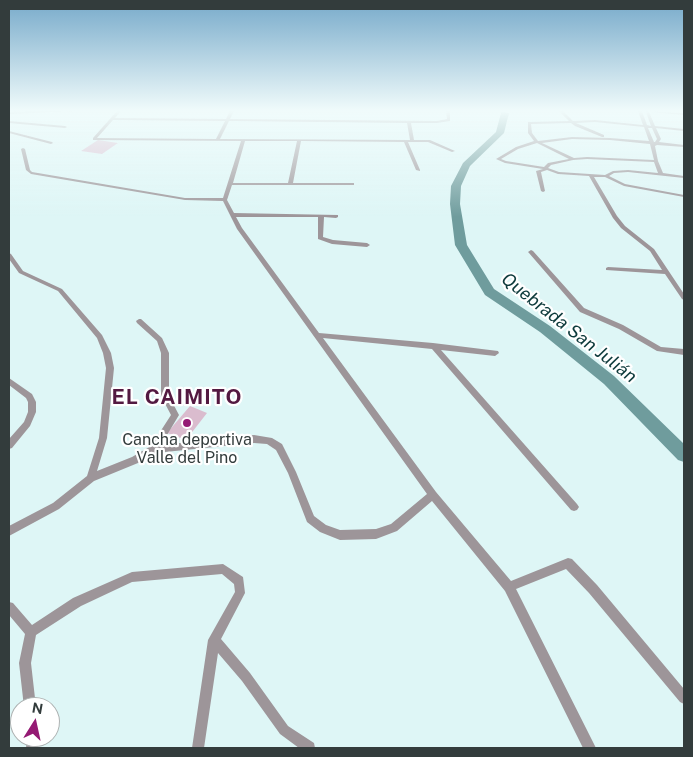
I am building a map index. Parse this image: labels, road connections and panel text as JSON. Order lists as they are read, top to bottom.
{
  "districts": ["EL CAIMITO"],
  "water": ["Quebrada San Julián"],
  "places": ["Cancha deportiva Valle del Pino"],
  "north": "top"
}
